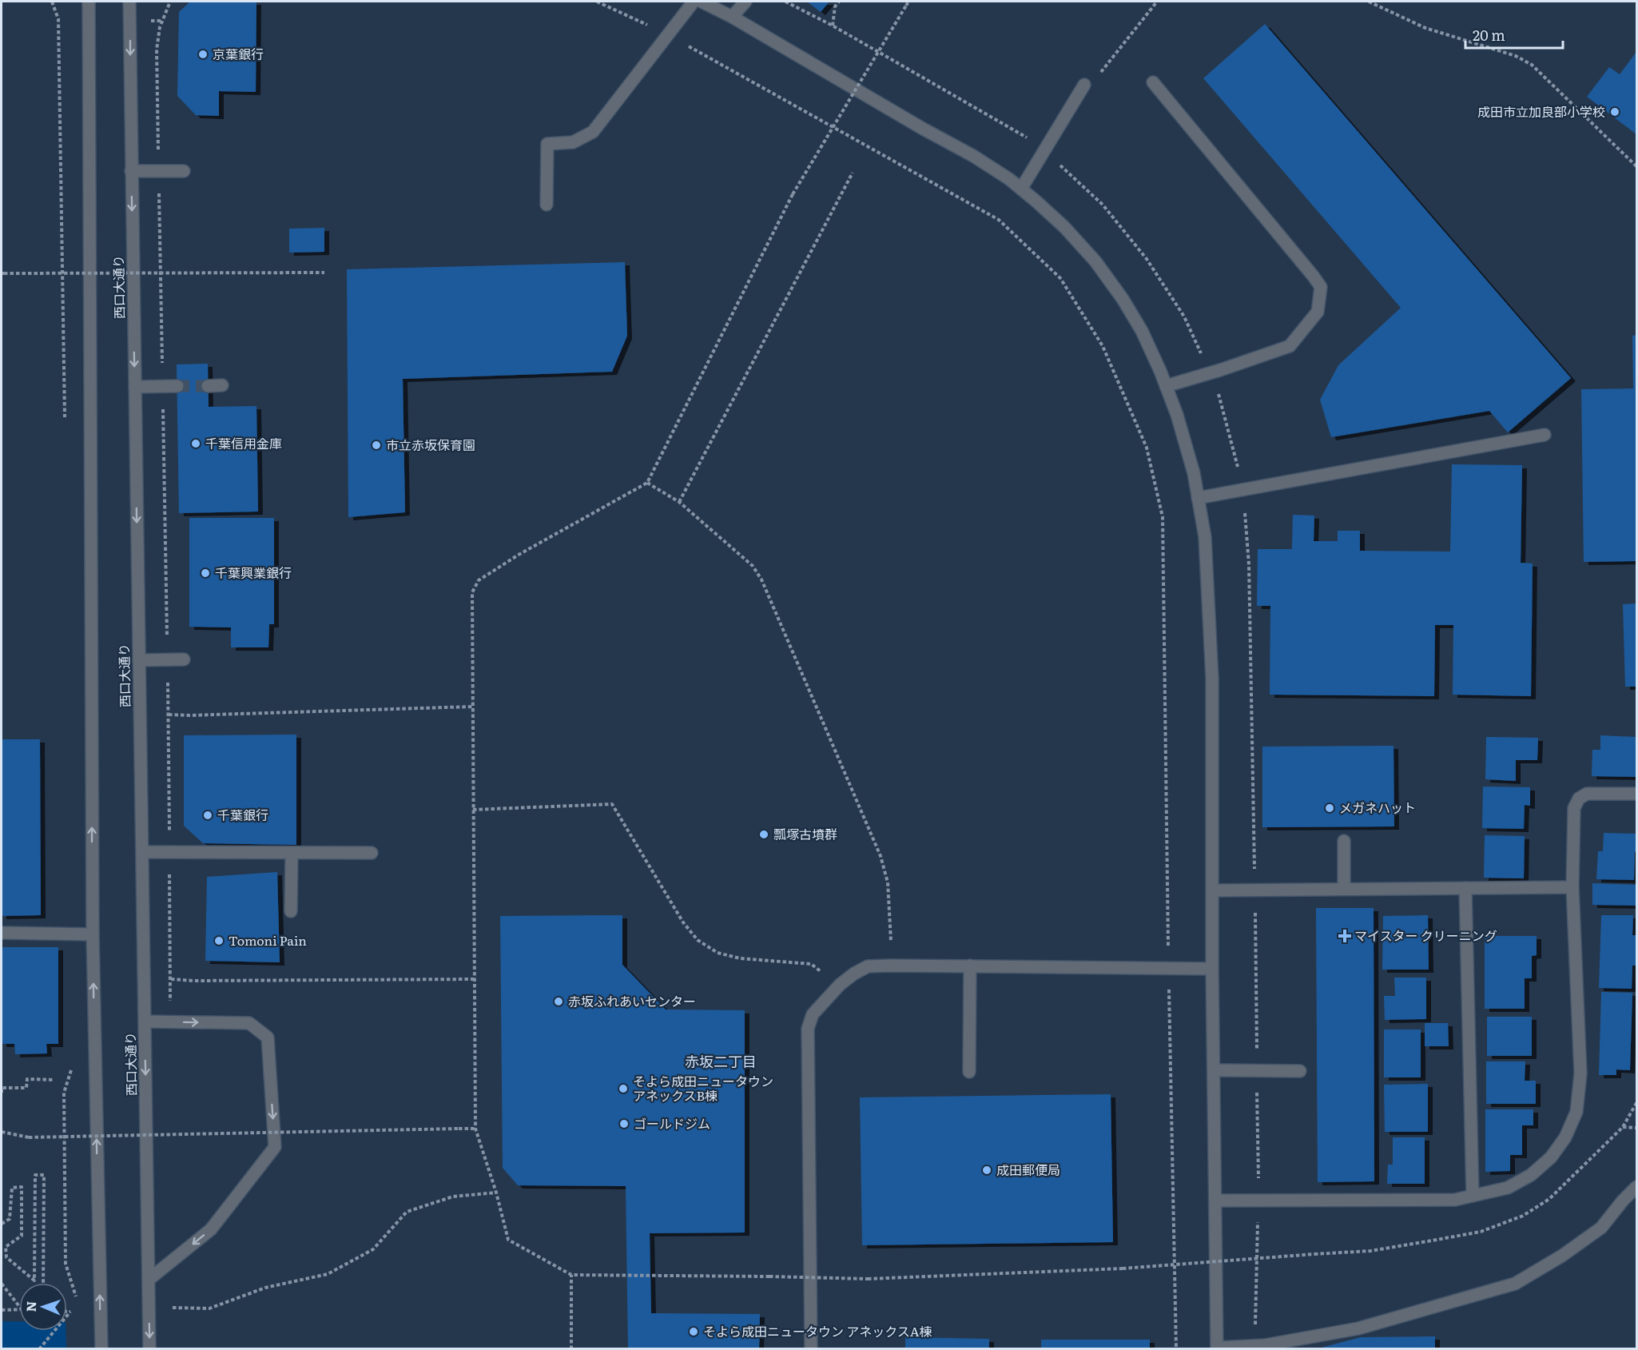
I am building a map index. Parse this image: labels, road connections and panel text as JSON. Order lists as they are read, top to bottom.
{
  "streets": {
    "street": ["西口大通り"]
  },
  "districts": ["赤坂二丁目"],
  "places": {
    "other": [
      "京葉銀行",
      "成田市立加良部小学校",
      "千葉信用金庫",
      "市立赤坂保育園",
      "千葉興業銀行",
      "メガネハット",
      "千葉銀行",
      "瓢塚古墳群",
      "Tomoni Pain",
      "赤坂ふれあいセンター",
      "そよら成田ニュータウン アネックスB棟",
      "ゴールドジム",
      "成田郵便局",
      "そよら成田ニュータウン アネックスA棟"
    ],
    "health": ["マイスター クリーニング"]
  },
  "scale_bar": "20 m",
  "north": "left"
}
